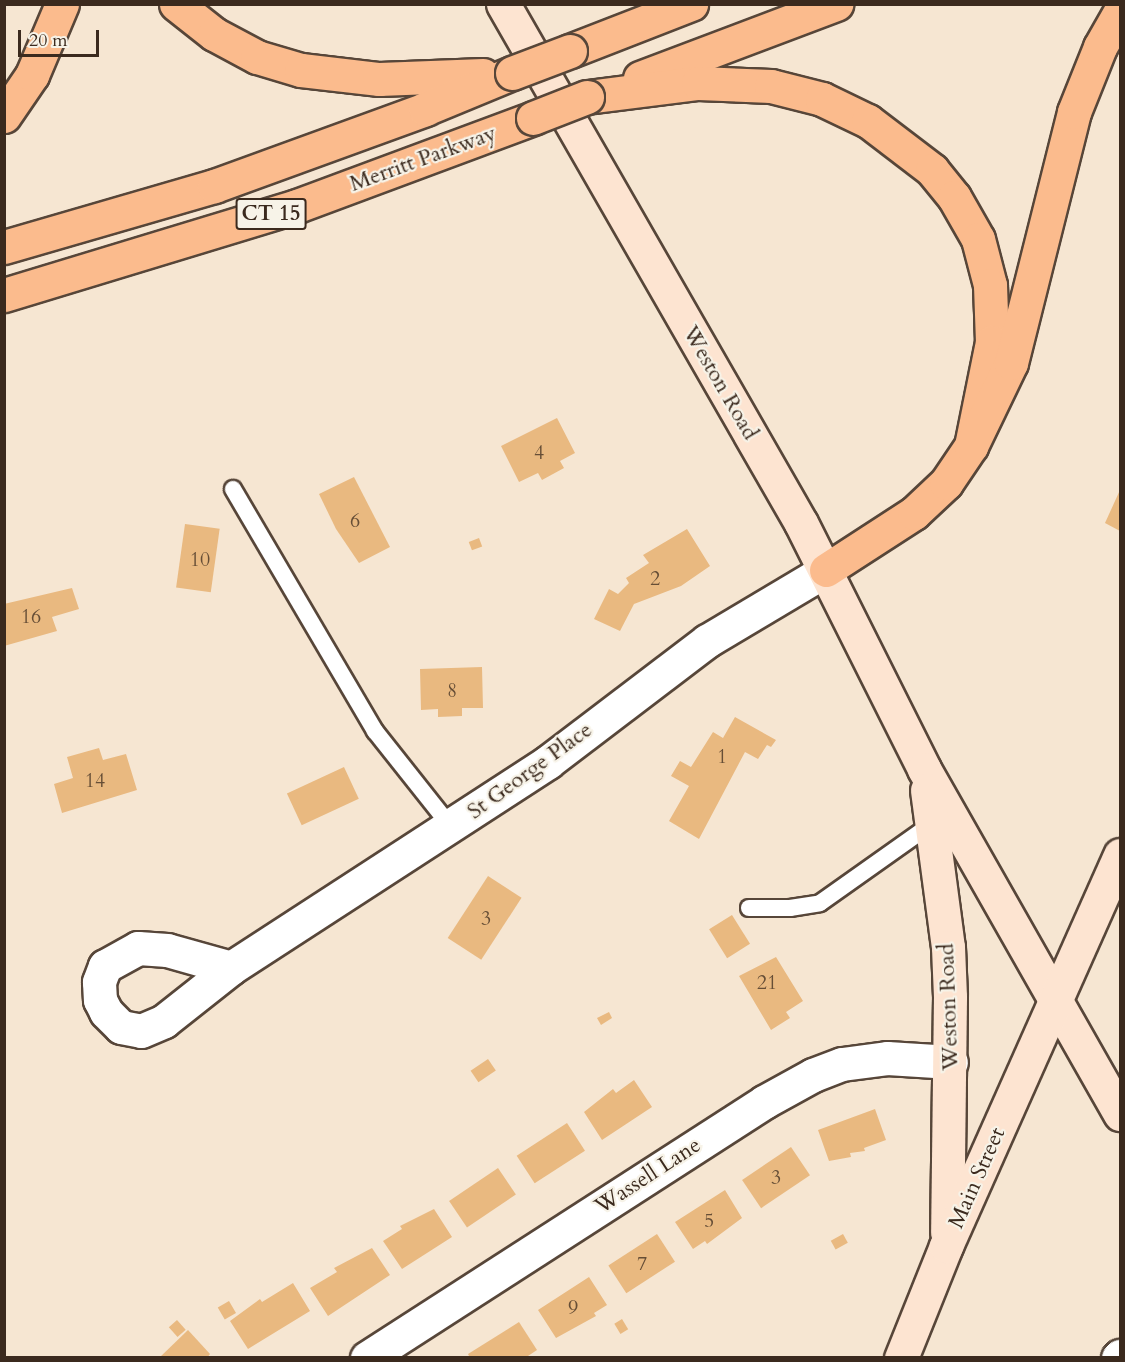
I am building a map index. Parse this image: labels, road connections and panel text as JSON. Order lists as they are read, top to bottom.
{
  "streets": {
    "highway": ["Merritt Parkway", "CT 15"],
    "main road": ["Weston Road", "Main Street"],
    "street": ["St George Place", "Wassell Lane"]
  },
  "crossings": [
    ["Weston Road", "St George Place"],
    ["Weston Road", "Wassell Lane"],
    ["Weston Road", "Main Street"]
  ],
  "house_numbers": [
    "4",
    "6",
    "10",
    "2",
    "16",
    "8",
    "1",
    "14",
    "3",
    "21",
    "3",
    "5",
    "7",
    "9"
  ],
  "scale_bar": "20 m"
}
